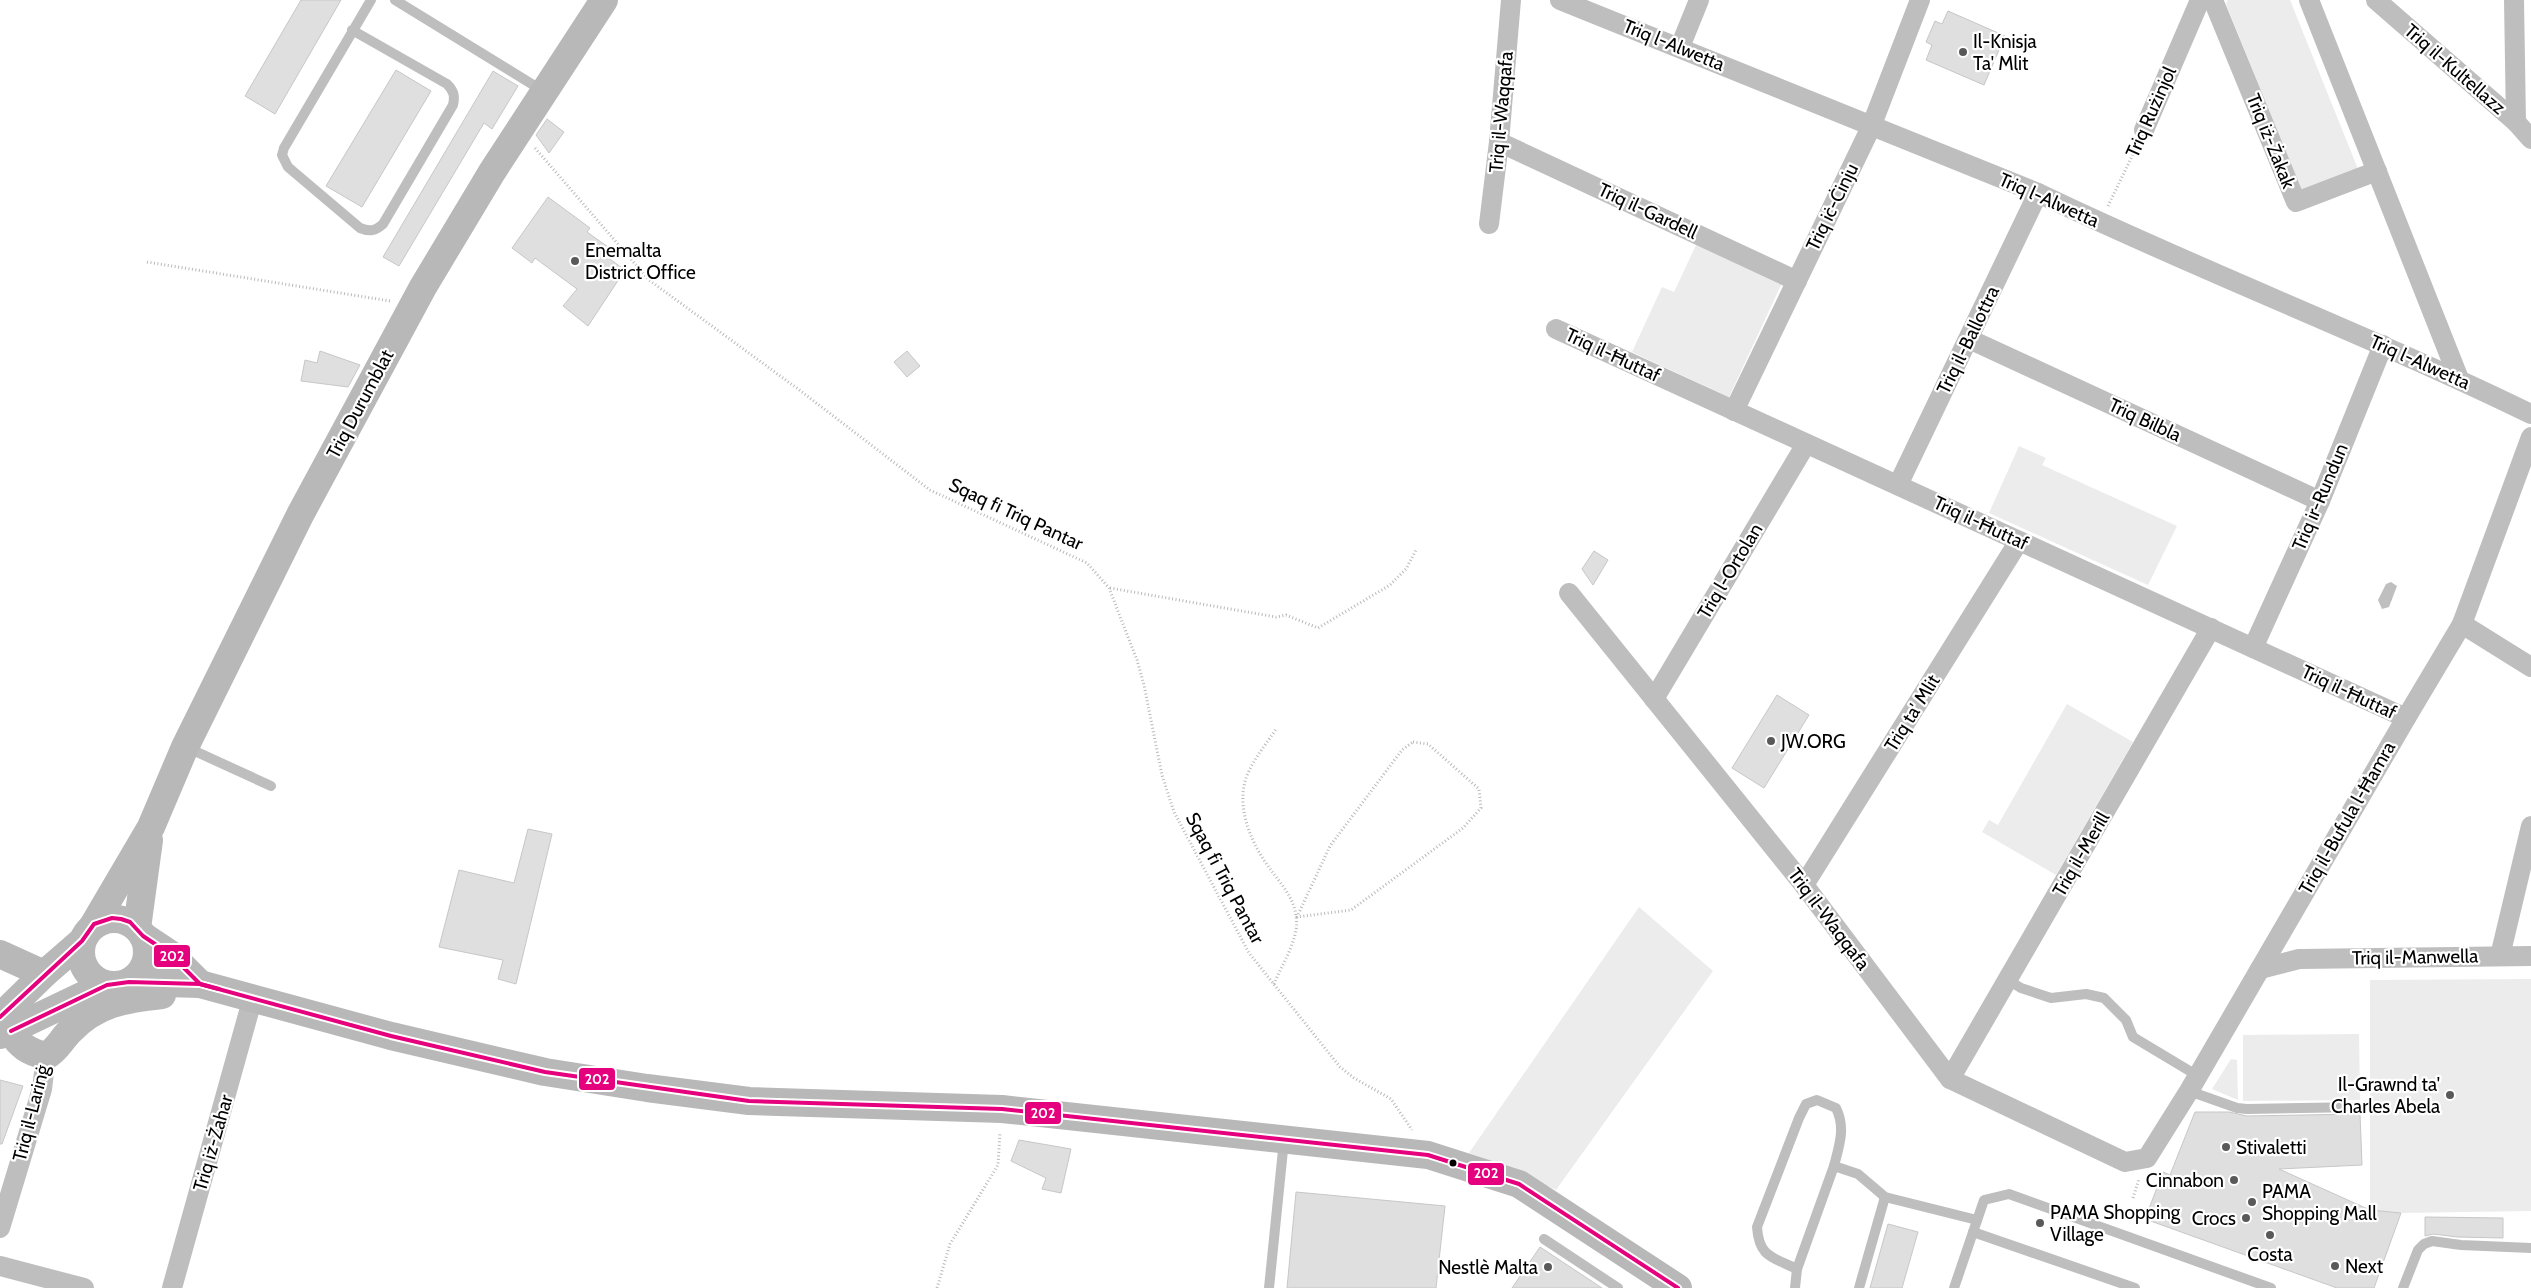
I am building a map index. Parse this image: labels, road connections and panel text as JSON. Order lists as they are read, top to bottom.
{
  "streets": {
    "main road": ["Triq Durumblat"],
    "street": [
      "Triq l-Alwetta",
      "Triq il-Kultellazz",
      "Triq il-Waqqafa",
      "Triq Rużinjol",
      "Triq iż-Żakak",
      "Triq iċ-Ċinju",
      "Triq il-Gardell",
      "Triq il-Ballottra",
      "Triq il-Ħuttaf",
      "Triq Bilbla",
      "Triq ir-Rundun",
      "Triq l-Ortolan",
      "Triq ta' Mlit",
      "Triq il-Bufula l-Ħamra",
      "Triq il-Merill",
      "Triq il-Manwella",
      "Triq il-Larinġ",
      "Triq iż-Żahar"
    ],
    "path": ["Sqaq fi Triq Pantar"]
  },
  "crossings": [
    ["Triq l-Alwetta", "Triq Rużinjol"],
    ["Triq l-Alwetta", "Triq iċ-Ċinju"],
    ["Triq l-Alwetta", "Triq il-Ballottra"],
    ["Triq l-Alwetta", "Triq ir-Rundun"],
    ["Triq il-Waqqafa", "Triq il-Gardell"],
    ["Triq il-Waqqafa", "Triq l-Ortolan"],
    ["Triq il-Waqqafa", "Triq ta' Mlit"],
    ["Triq il-Waqqafa", "Triq il-Bufula l-Ħamra"],
    ["Triq il-Waqqafa", "Triq il-Merill"],
    ["Triq iċ-Ċinju", "Triq il-Gardell"],
    ["Triq iċ-Ċinju", "Triq il-Ħuttaf"],
    ["Triq il-Ballottra", "Triq il-Ħuttaf"],
    ["Triq il-Ballottra", "Triq Bilbla"],
    ["Triq il-Ħuttaf", "Triq ir-Rundun"],
    ["Triq il-Ħuttaf", "Triq l-Ortolan"],
    ["Triq il-Ħuttaf", "Triq ta' Mlit"],
    ["Triq il-Ħuttaf", "Triq il-Bufula l-Ħamra"],
    ["Triq il-Ħuttaf", "Triq il-Merill"],
    ["Triq Durumblat", "Sqaq fi Triq Pantar"],
    ["Triq Bilbla", "Triq ir-Rundun"],
    ["Triq il-Bufula l-Ħamra", "Triq il-Manwella"]
  ],
  "places": [
    "Il-Knisja Ta' Mlit",
    "Enemalta District Office",
    "JW.ORG",
    "Il-Grawnd ta' Charles Abela",
    "Stivaletti",
    "Cinnabon",
    "PAMA Shopping Mall",
    "Crocs",
    "PAMA Shopping Village",
    "Costa",
    "Next",
    "Nestlè Malta"
  ],
  "lines": ["transit line 202"]
}
